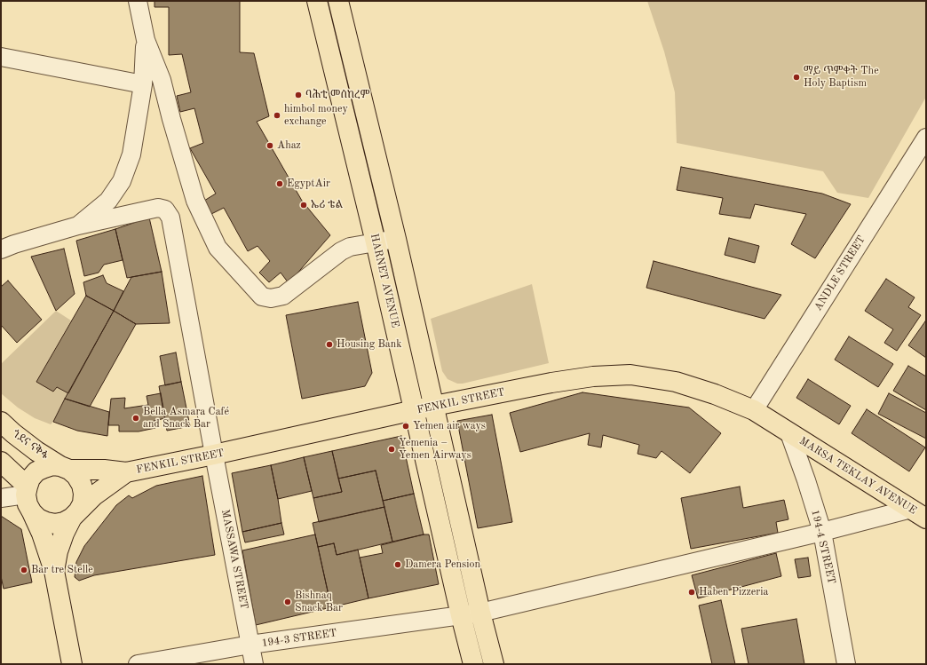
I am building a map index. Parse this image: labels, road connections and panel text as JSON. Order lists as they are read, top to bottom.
{
  "streets": {
    "main road": [
      "HARNET AVENUE",
      "FENKIL STREET",
      "ጎደና ናቅፋ",
      "MARSA TEKLAY AVENUE"
    ],
    "street": [
      "ANDLE STREET",
      "194-4 STREET",
      "MASSAWA STREET",
      "194-3 STREET"
    ]
  },
  "crossings": [
    ["ANDLE STREET", "FENKIL STREET"],
    ["HARNET AVENUE", "FENKIL STREET"],
    ["HARNET AVENUE", "194-3 STREET"],
    ["FENKIL STREET", "MARSA TEKLAY AVENUE"],
    ["FENKIL STREET", "194-4 STREET"],
    ["FENKIL STREET", "MASSAWA STREET"],
    ["MARSA TEKLAY AVENUE", "194-4 STREET"],
    ["MARSA TEKLAY AVENUE", "194-3 STREET"],
    ["194-4 STREET", "194-3 STREET"],
    ["MASSAWA STREET", "194-3 STREET"]
  ],
  "places": [
    "ማይ ጥምቀት The Holy Baptism",
    "ባሕቲ መስከረም",
    "himbol money exchange",
    "Ahaz",
    "EgyptAir",
    "ኤሪ ቴል",
    "Housing Bank",
    "Bella Asmara Café and Snack Bar",
    "Yemen air ways",
    "Yemenia – Yemen Airways",
    "Damera Pension",
    "Bar tre Stelle",
    "Haben Pizzeria",
    "Bishnaq Snack Bar"
  ]
}
